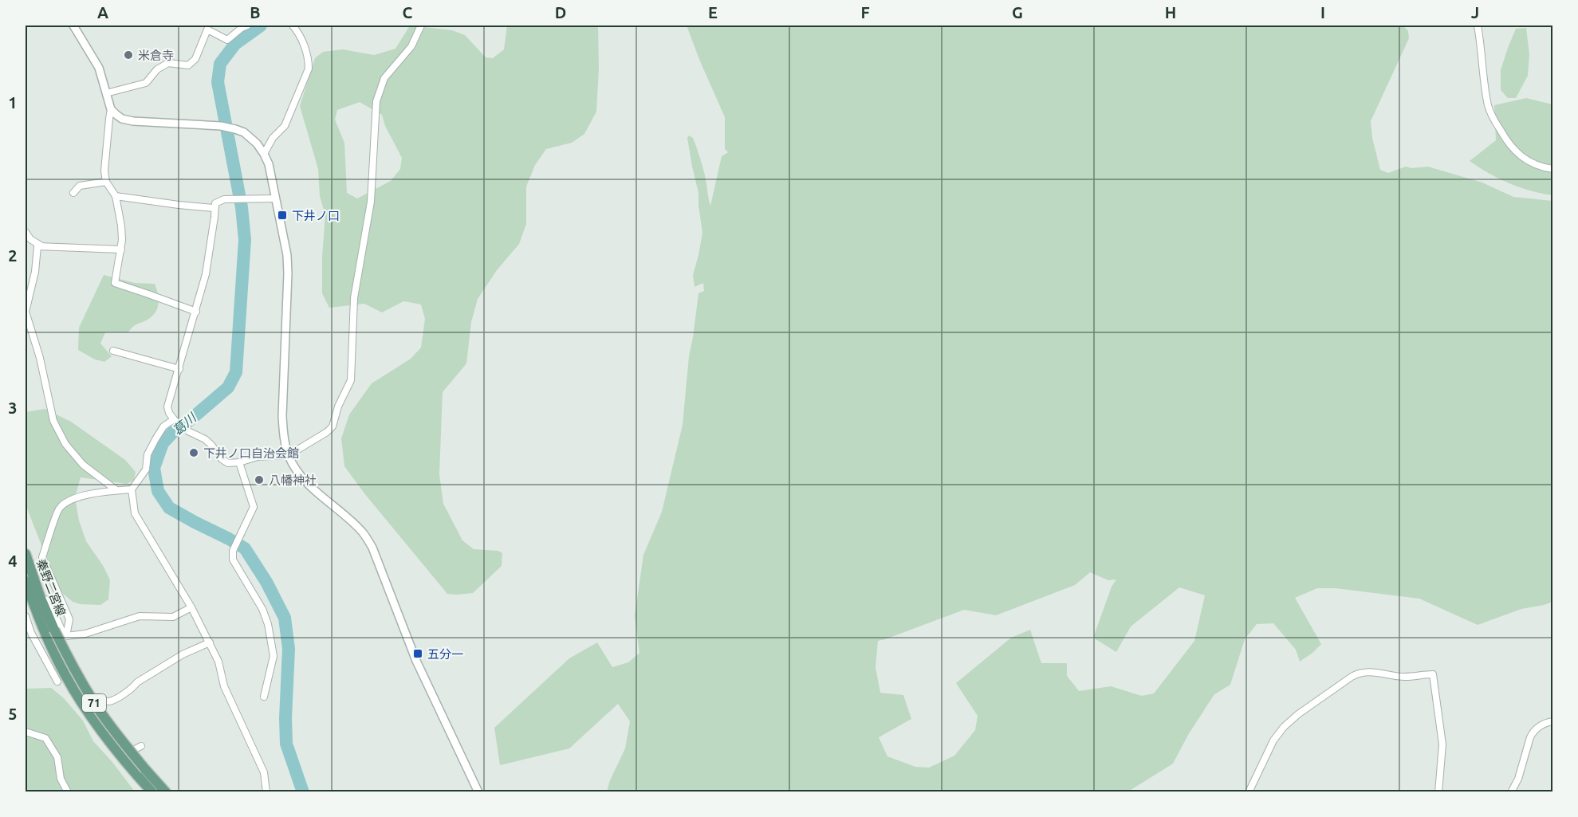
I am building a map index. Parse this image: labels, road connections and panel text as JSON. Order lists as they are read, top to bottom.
{
  "streets": {
    "main road": ["秦野二宮線", "71"]
  },
  "crossings": [
    ["秦野二宮線", "71"]
  ],
  "water": ["葛川"],
  "places": {
    "other": ["米倉寺", "下井ノ口自治会館", "八幡神社"],
    "transit": ["下井ノ口", "五分一"]
  },
  "grid": {
    "columns": [
      "A",
      "B",
      "C",
      "D",
      "E",
      "F",
      "G",
      "H",
      "I",
      "J"
    ],
    "rows": [
      "1",
      "2",
      "3",
      "4",
      "5"
    ]
  }
}
